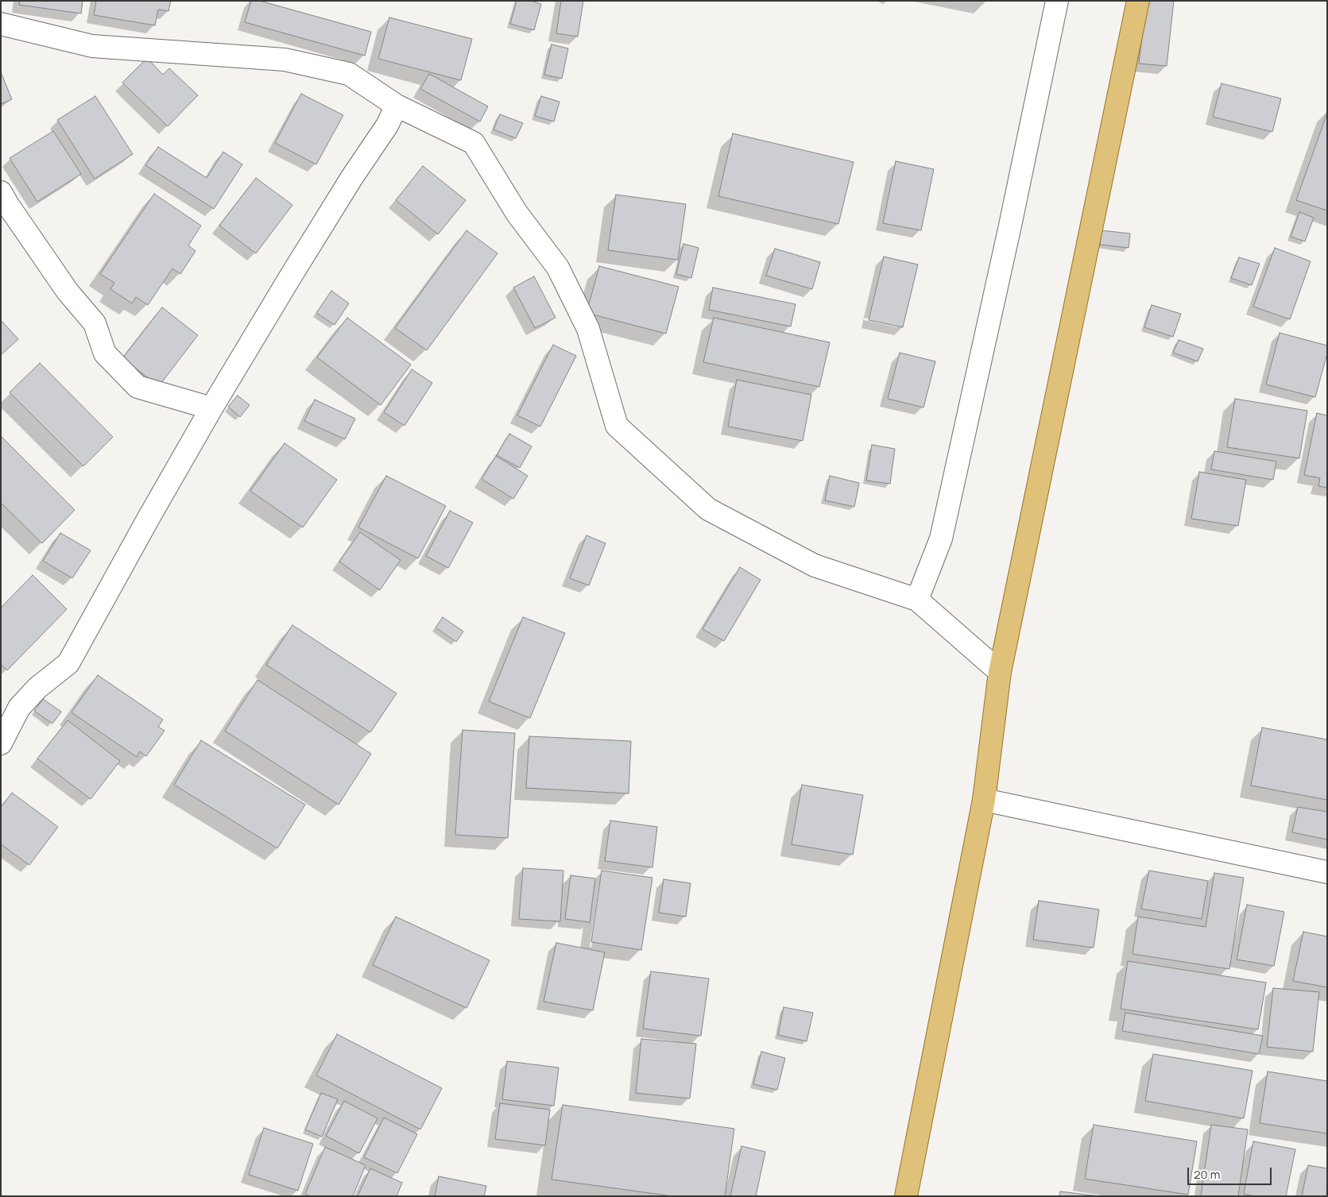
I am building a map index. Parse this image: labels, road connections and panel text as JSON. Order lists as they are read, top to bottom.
{
  "scale_bar": "20 m"
}
